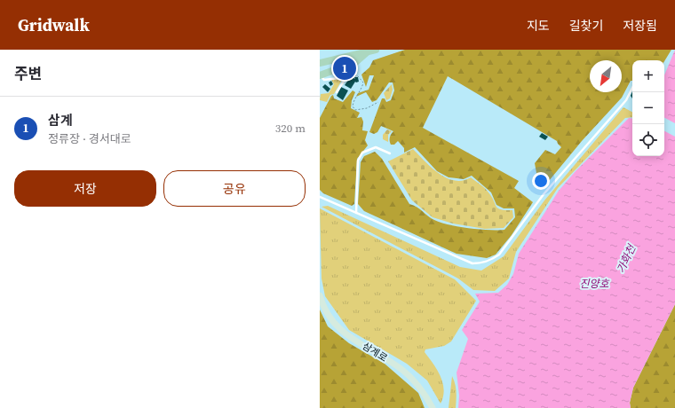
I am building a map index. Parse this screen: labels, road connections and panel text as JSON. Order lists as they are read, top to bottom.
{
  "streets": {
    "street": ["삼계로"]
  },
  "water": ["가화천", "진양호"],
  "north": "bottom left",
  "page": {
    "header": "Gridwalk",
    "nav": ["지도", "길찾기", "저장됨"],
    "heading": "주변",
    "pins": "1",
    "map_buttons": ["+", "−"],
    "list": [
      {
        "mark": "1",
        "name": "삼계",
        "note": "정류장 · 경서대로",
        "value": "320 m"
      }
    ],
    "buttons": ["저장", "공유"]
  }
}
